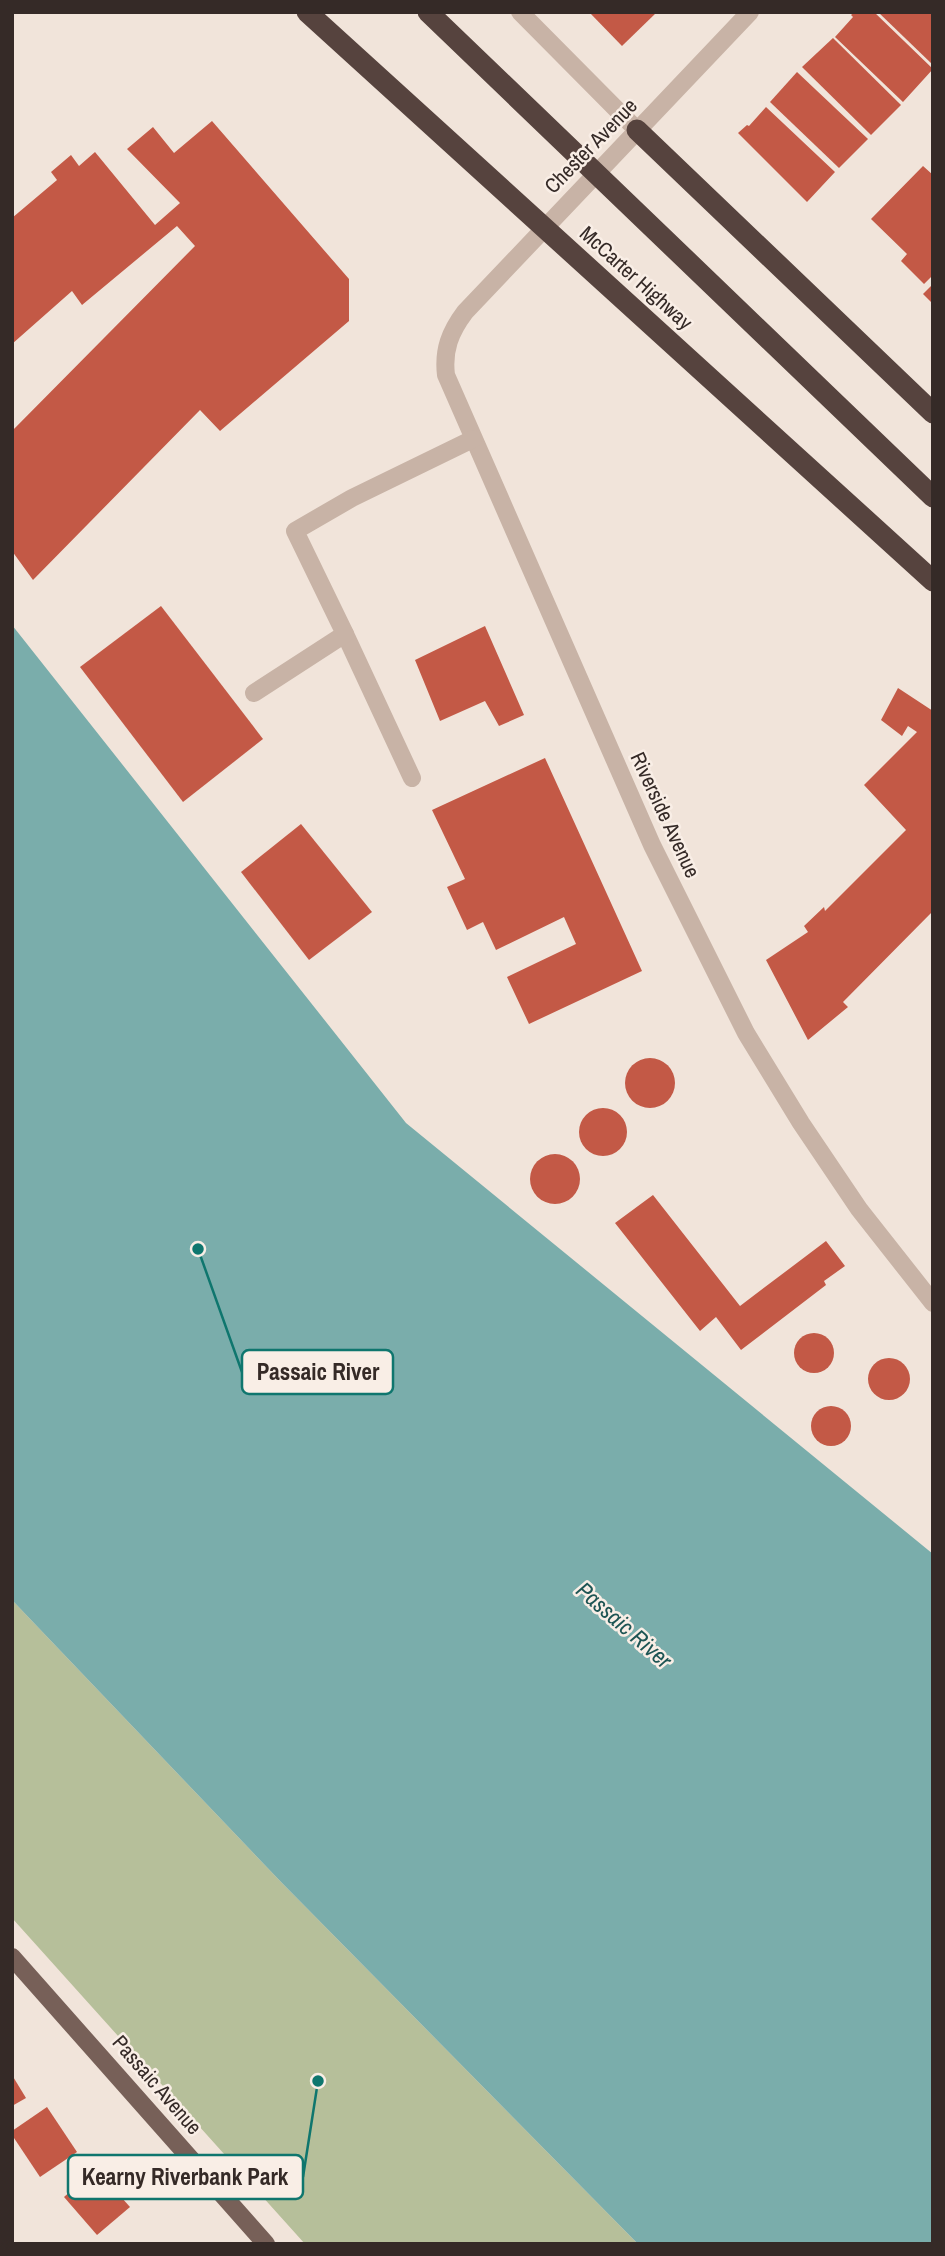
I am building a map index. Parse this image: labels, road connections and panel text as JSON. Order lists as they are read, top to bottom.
{
  "streets": {
    "highway": ["McCarter Highway"],
    "main road": ["Passaic Avenue"],
    "street": ["Chester Avenue", "Riverside Avenue"]
  },
  "crossings": [
    ["Chester Avenue", "Riverside Avenue"]
  ],
  "water": ["Passaic River"],
  "places": ["Passaic River", "Kearny Riverbank Park"]
}
